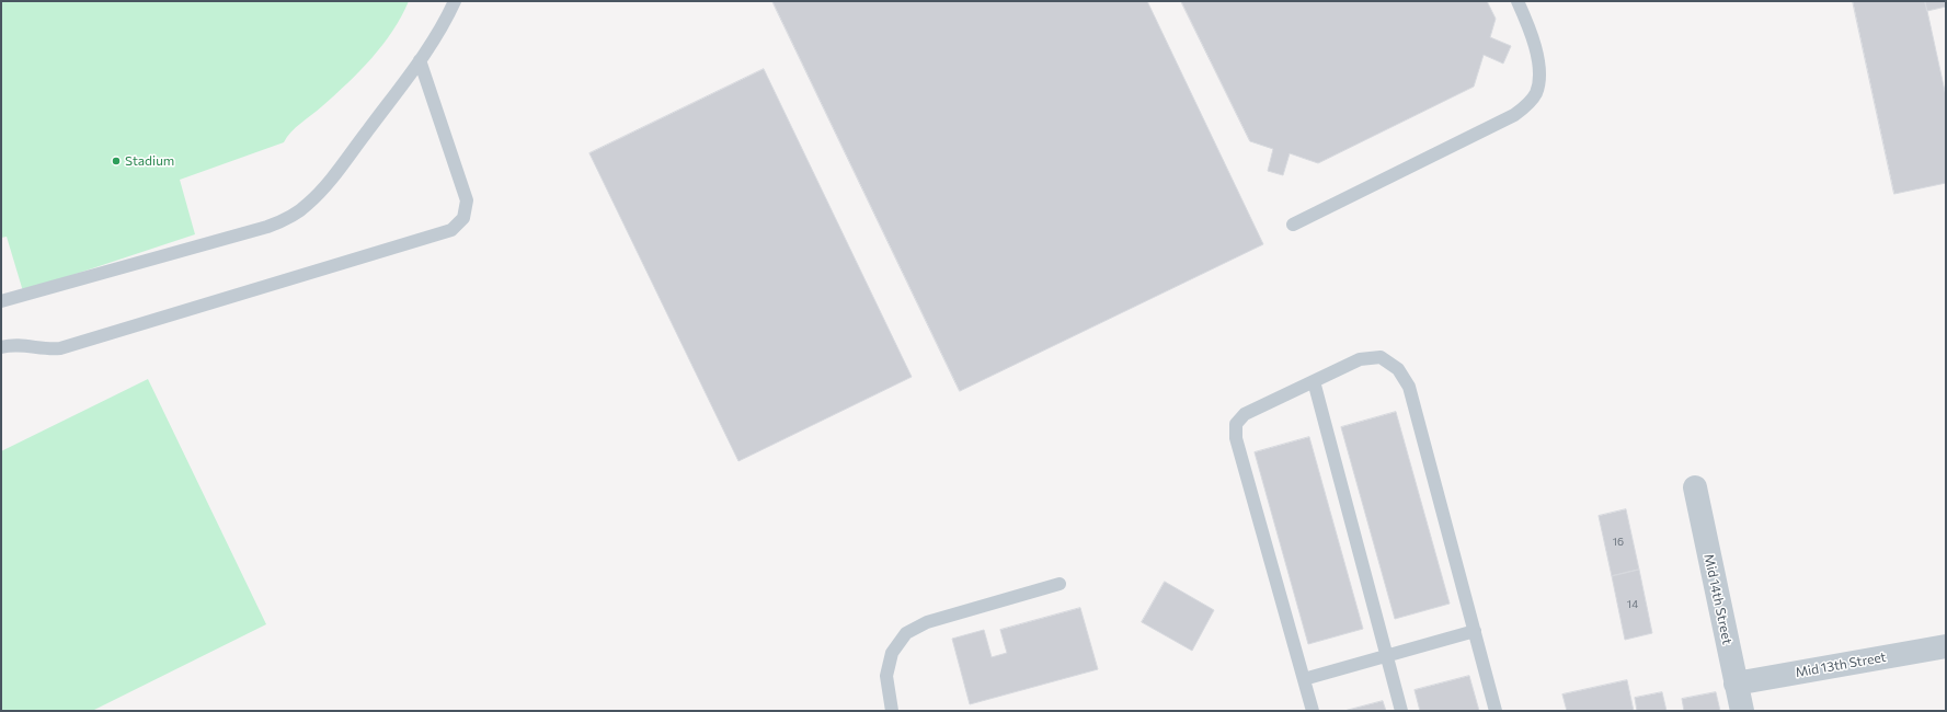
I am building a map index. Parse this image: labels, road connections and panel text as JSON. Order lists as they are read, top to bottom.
{
  "streets": {
    "street": ["Mid 14th Street", "Mid 13th Street"]
  },
  "crossings": [
    ["Mid 14th Street", "Mid 13th Street"]
  ],
  "places": ["Stadium"],
  "house_numbers": ["16", "14"]
}
